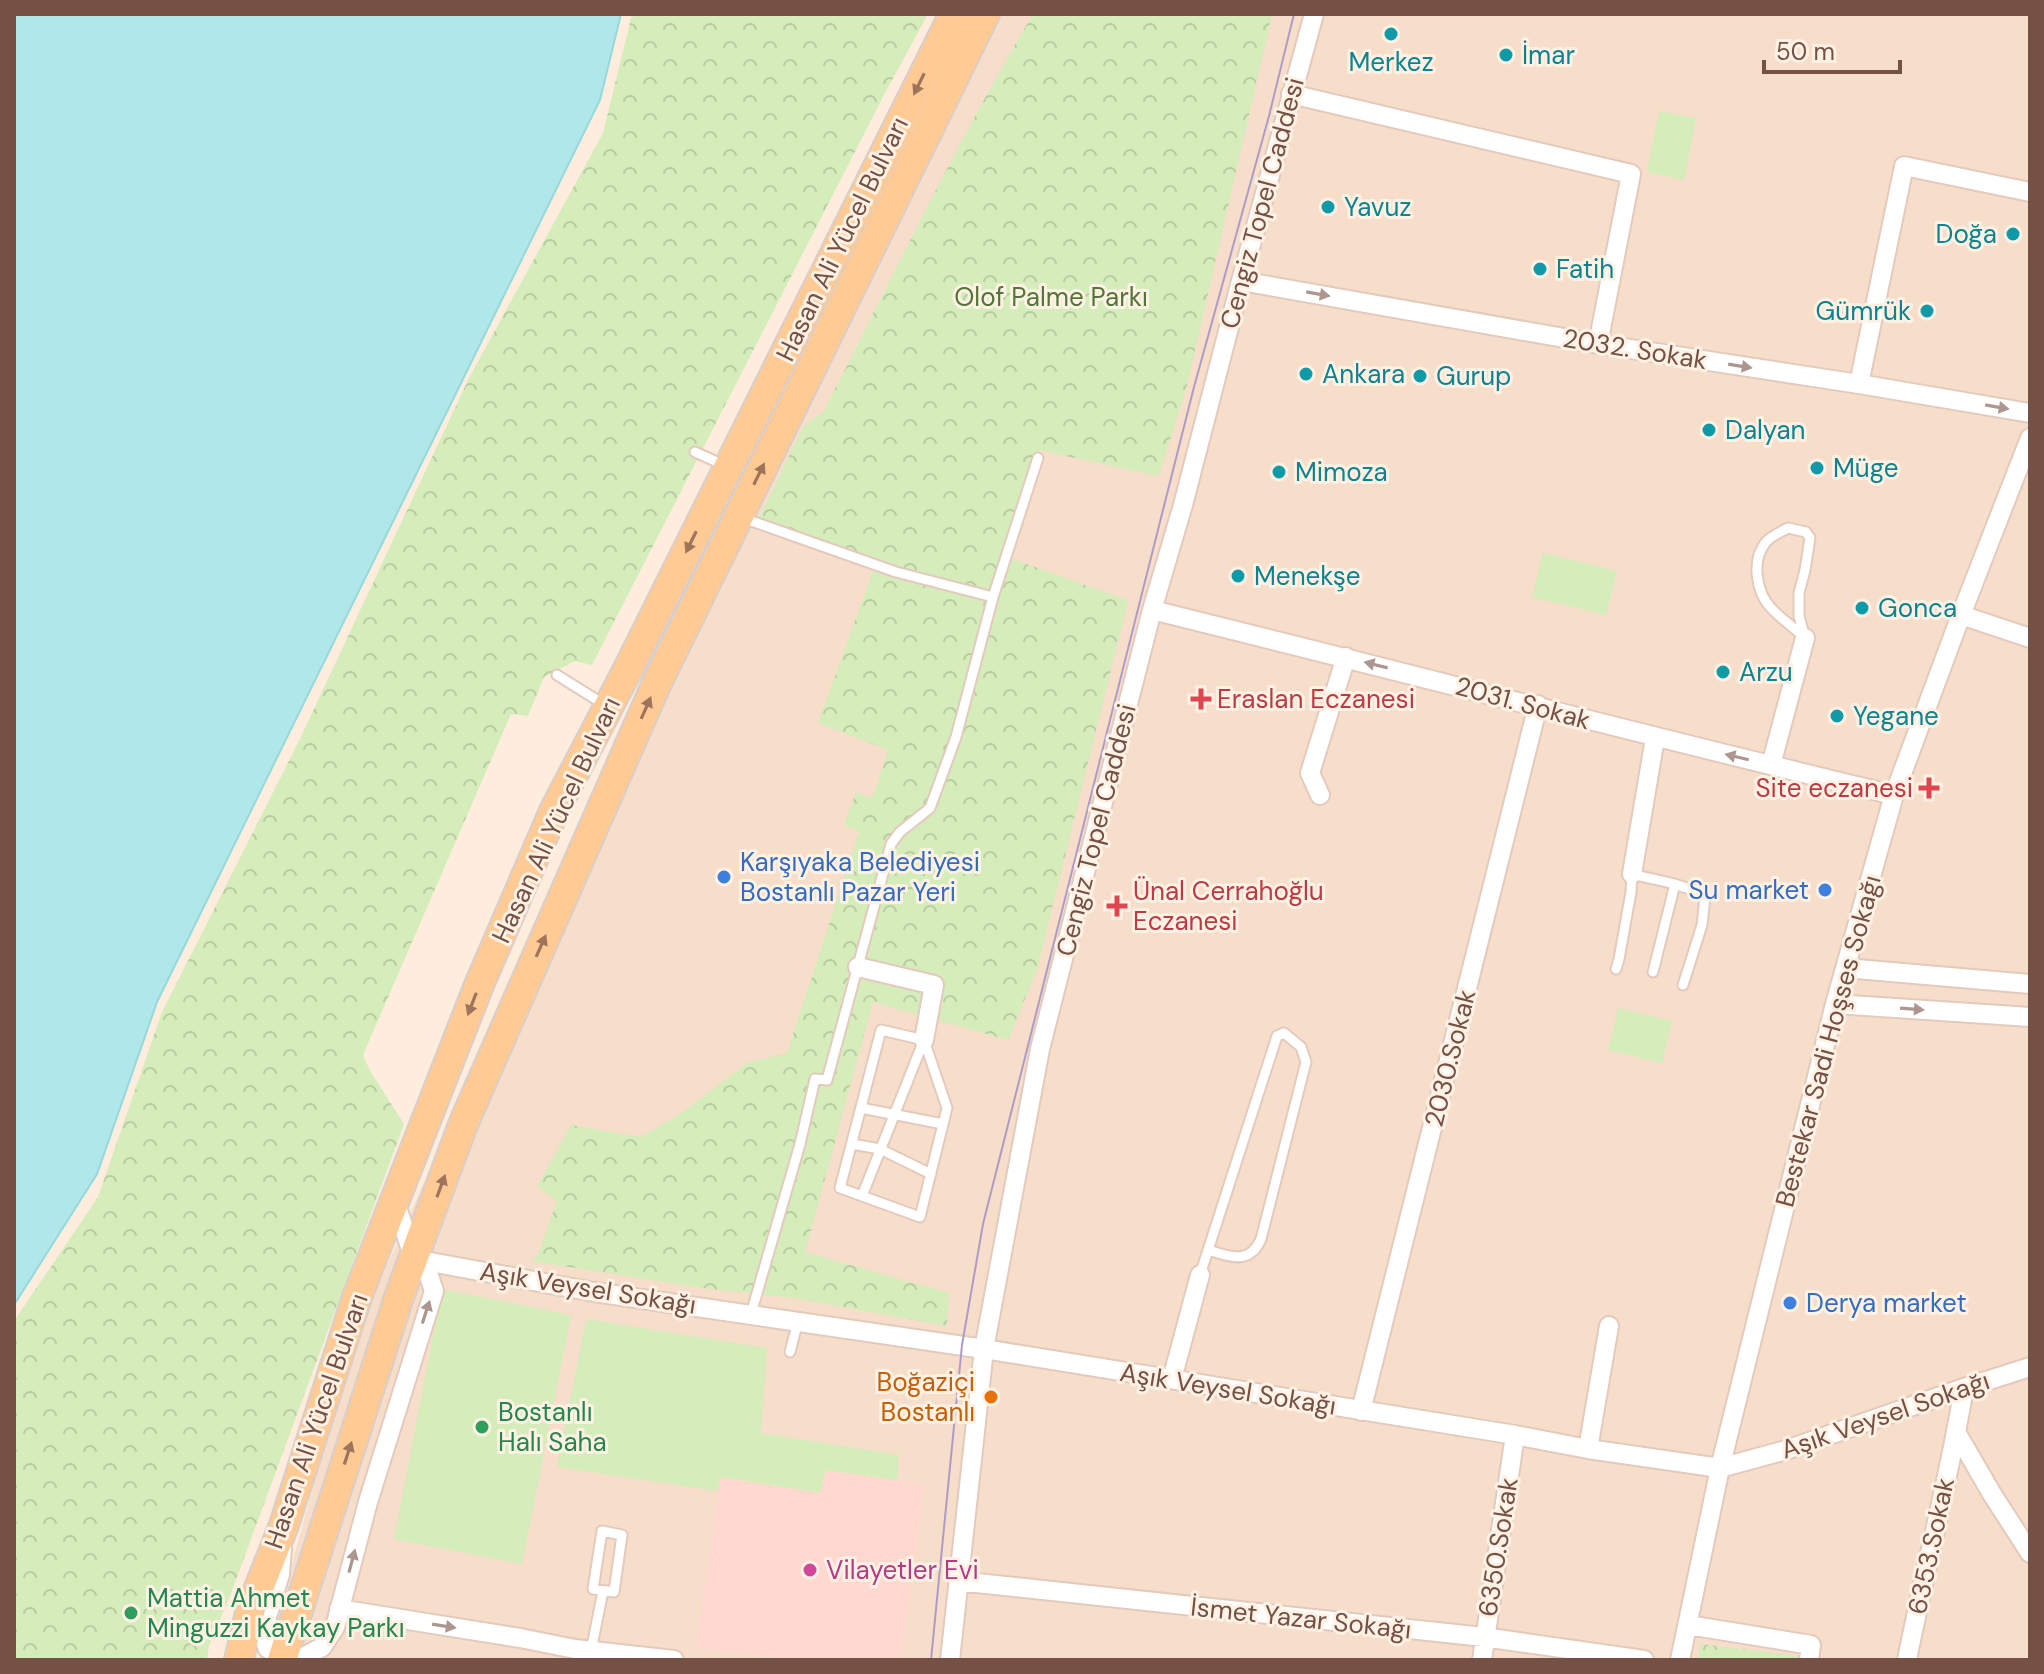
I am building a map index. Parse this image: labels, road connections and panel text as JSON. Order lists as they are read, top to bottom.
{
  "streets": {
    "main road": ["Hasan Ali Yücel Bulvarı"],
    "street": [
      "Cengiz Topel Caddesi",
      "2032. Sokak",
      "2031. Sokak",
      "Bestekar Sadi Hoşses Sokağı",
      "2030.Sokak",
      "Aşık Veysel Sokağı",
      "6353.Sokak",
      "6350.Sokak",
      "İsmet Yazar Sokağı"
    ]
  },
  "crossings": [
    ["Cengiz Topel Caddesi", "2032. Sokak"],
    ["Cengiz Topel Caddesi", "2031. Sokak"],
    ["Cengiz Topel Caddesi", "Aşık Veysel Sokağı"],
    ["Cengiz Topel Caddesi", "İsmet Yazar Sokağı"],
    ["Hasan Ali Yücel Bulvarı", "Aşık Veysel Sokağı"],
    ["2031. Sokak", "Bestekar Sadi Hoşses Sokağı"],
    ["2031. Sokak", "2030.Sokak"],
    ["Bestekar Sadi Hoşses Sokağı", "Aşık Veysel Sokağı"],
    ["2030.Sokak", "Aşık Veysel Sokağı"],
    ["Aşık Veysel Sokağı", "6353.Sokak"],
    ["Aşık Veysel Sokağı", "6350.Sokak"],
    ["6350.Sokak", "İsmet Yazar Sokağı"]
  ],
  "one_way": ["2032. Sokak", "2031. Sokak"],
  "parks": ["Olof Palme Parkı"],
  "places": {
    "other": [
      "Merkez",
      "İmar",
      "Yavuz",
      "Doğa",
      "Fatih",
      "Gümrük",
      "Ankara",
      "Gurup",
      "Dalyan",
      "Müge",
      "Mimoza",
      "Menekşe",
      "Gonca",
      "Arzu",
      "Yegane",
      "Karşıyaka Belediyesi Bostanlı Pazar Yeri",
      "Su market",
      "Derya market",
      "Boğaziçi Bostanlı",
      "Bostanlı Halı Saha",
      "Vilayetler Evi",
      "Mattia Ahmet Minguzzi Kaykay Parkı"
    ],
    "health": ["Eraslan Eczanesi", "Site eczanesi", "Ünal Cerrahoğlu Eczanesi"]
  },
  "scale_bar": "50 m"
}
